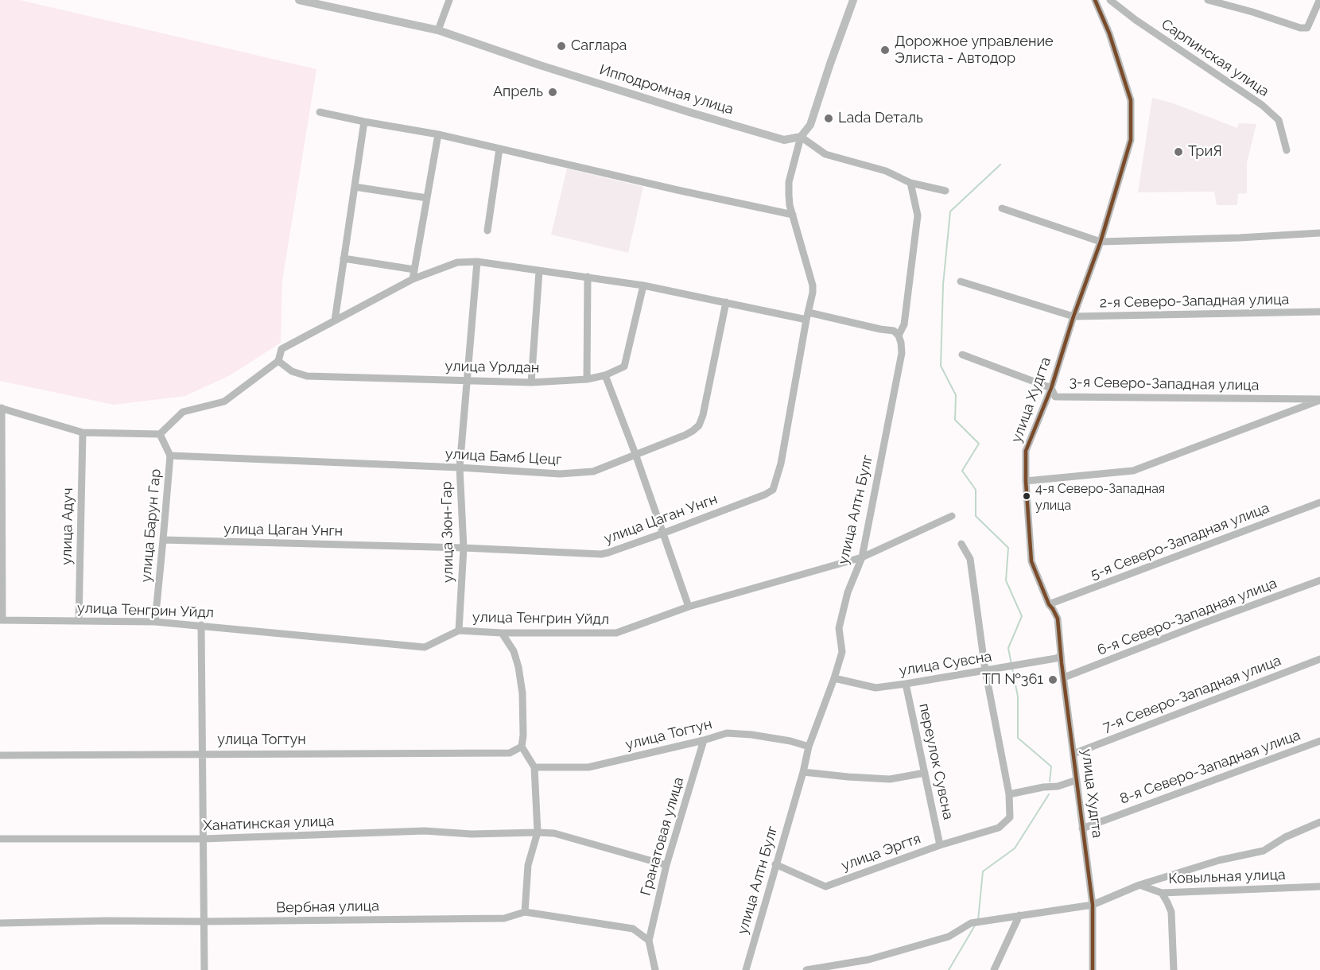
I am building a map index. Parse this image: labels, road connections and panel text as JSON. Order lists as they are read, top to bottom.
{
  "streets": {
    "main road": ["Ипподромная улица"],
    "street": [
      "Сарпинская улица",
      "2-я Северо-Западная улица",
      "улица Урлдан",
      "3-я Северо-Западная улица",
      "улица Худгта",
      "улица Бамб Цецг",
      "улица Алтн Булг",
      "улица Цаган Унгн",
      "улица Барун Гар",
      "улица Адуч",
      "улица Зюн-Гар",
      "5-я Северо-Западная улица",
      "улица Тенгрин Уйдл",
      "6-я Северо-Западная улица",
      "улица Сувсна",
      "7-я Северо-Западная улица",
      "улица Тогтун",
      "переулок Сувсна",
      "8-я Северо-Западная улица",
      "Ханатинская улица",
      "Гранатовая улица",
      "улица Эргтя",
      "Ковыльная улица",
      "Вербная улица"
    ]
  },
  "crossings": [
    ["Ипподромная улица", "улица Цаган Унгн"],
    ["2-я Северо-Западная улица", "улица Худгта"],
    ["улица Урлдан", "улица Зюн-Гар"],
    ["3-я Северо-Западная улица", "улица Худгта"],
    ["улица Худгта", "5-я Северо-Западная улица"],
    ["улица Худгта", "6-я Северо-Западная улица"],
    ["улица Худгта", "улица Сувсна"],
    ["улица Худгта", "7-я Северо-Западная улица"],
    ["улица Худгта", "8-я Северо-Западная улица"],
    ["улица Бамб Цецг", "улица Барун Гар"],
    ["улица Бамб Цецг", "улица Зюн-Гар"],
    ["улица Алтн Булг", "улица Тенгрин Уйдл"],
    ["улица Алтн Булг", "улица Сувсна"],
    ["улица Алтн Булг", "улица Тогтун"],
    ["улица Алтн Булг", "улица Эргтя"],
    ["улица Цаган Унгн", "улица Барун Гар"],
    ["улица Цаган Унгн", "улица Зюн-Гар"],
    ["улица Барун Гар", "улица Тенгрин Уйдл"],
    ["улица Адуч", "улица Тенгрин Уйдл"],
    ["улица Зюн-Гар", "улица Тенгрин Уйдл"],
    ["улица Сувсна", "переулок Сувсна"],
    ["улица Тогтун", "Гранатовая улица"],
    ["переулок Сувсна", "улица Эргтя"],
    ["Ханатинская улица", "Гранатовая улица"],
    ["Гранатовая улица", "Вербная улица"]
  ],
  "places": [
    "Саглара",
    "Дорожное управление Элиста - Автодор",
    "Апрель",
    "Lada Dеталь",
    "ТриЯ",
    "4-я Северо-Западная улица",
    "ТП №361"
  ]
}
